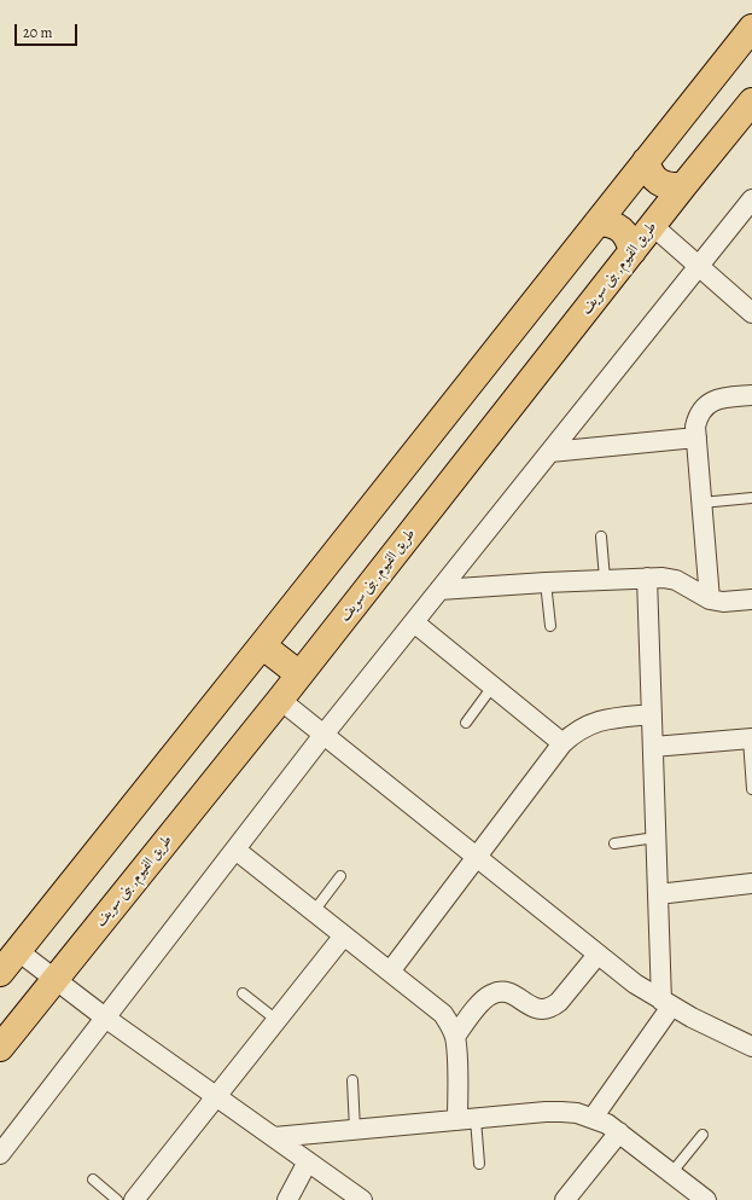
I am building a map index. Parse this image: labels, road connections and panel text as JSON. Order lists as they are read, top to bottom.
{
  "streets": {
    "highway": ["طريق الفيوم, بنى سويف"]
  },
  "scale_bar": "20 m"
}
